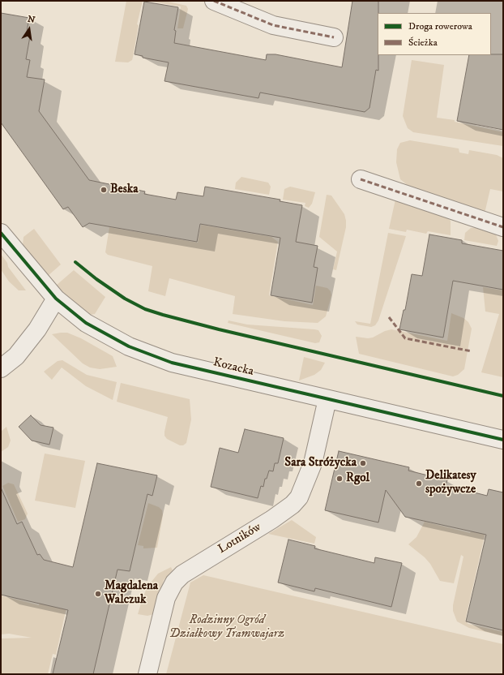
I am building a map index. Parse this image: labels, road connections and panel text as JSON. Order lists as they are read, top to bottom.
{
  "streets": {
    "street": ["Kozacka", "Lotników"]
  },
  "crossings": [
    ["Kozacka", "Lotników"]
  ],
  "parks": ["Rodzinny Ogród Działkowy Tramwajarz"],
  "places": [
    "Beska",
    "Sara Stróżycka",
    "Rgol",
    "Delikatesy spożywcze",
    "Magdalena Walczuk"
  ],
  "legend": ["Droga rowerowa", "Ścieżka"],
  "north": "top"
}
